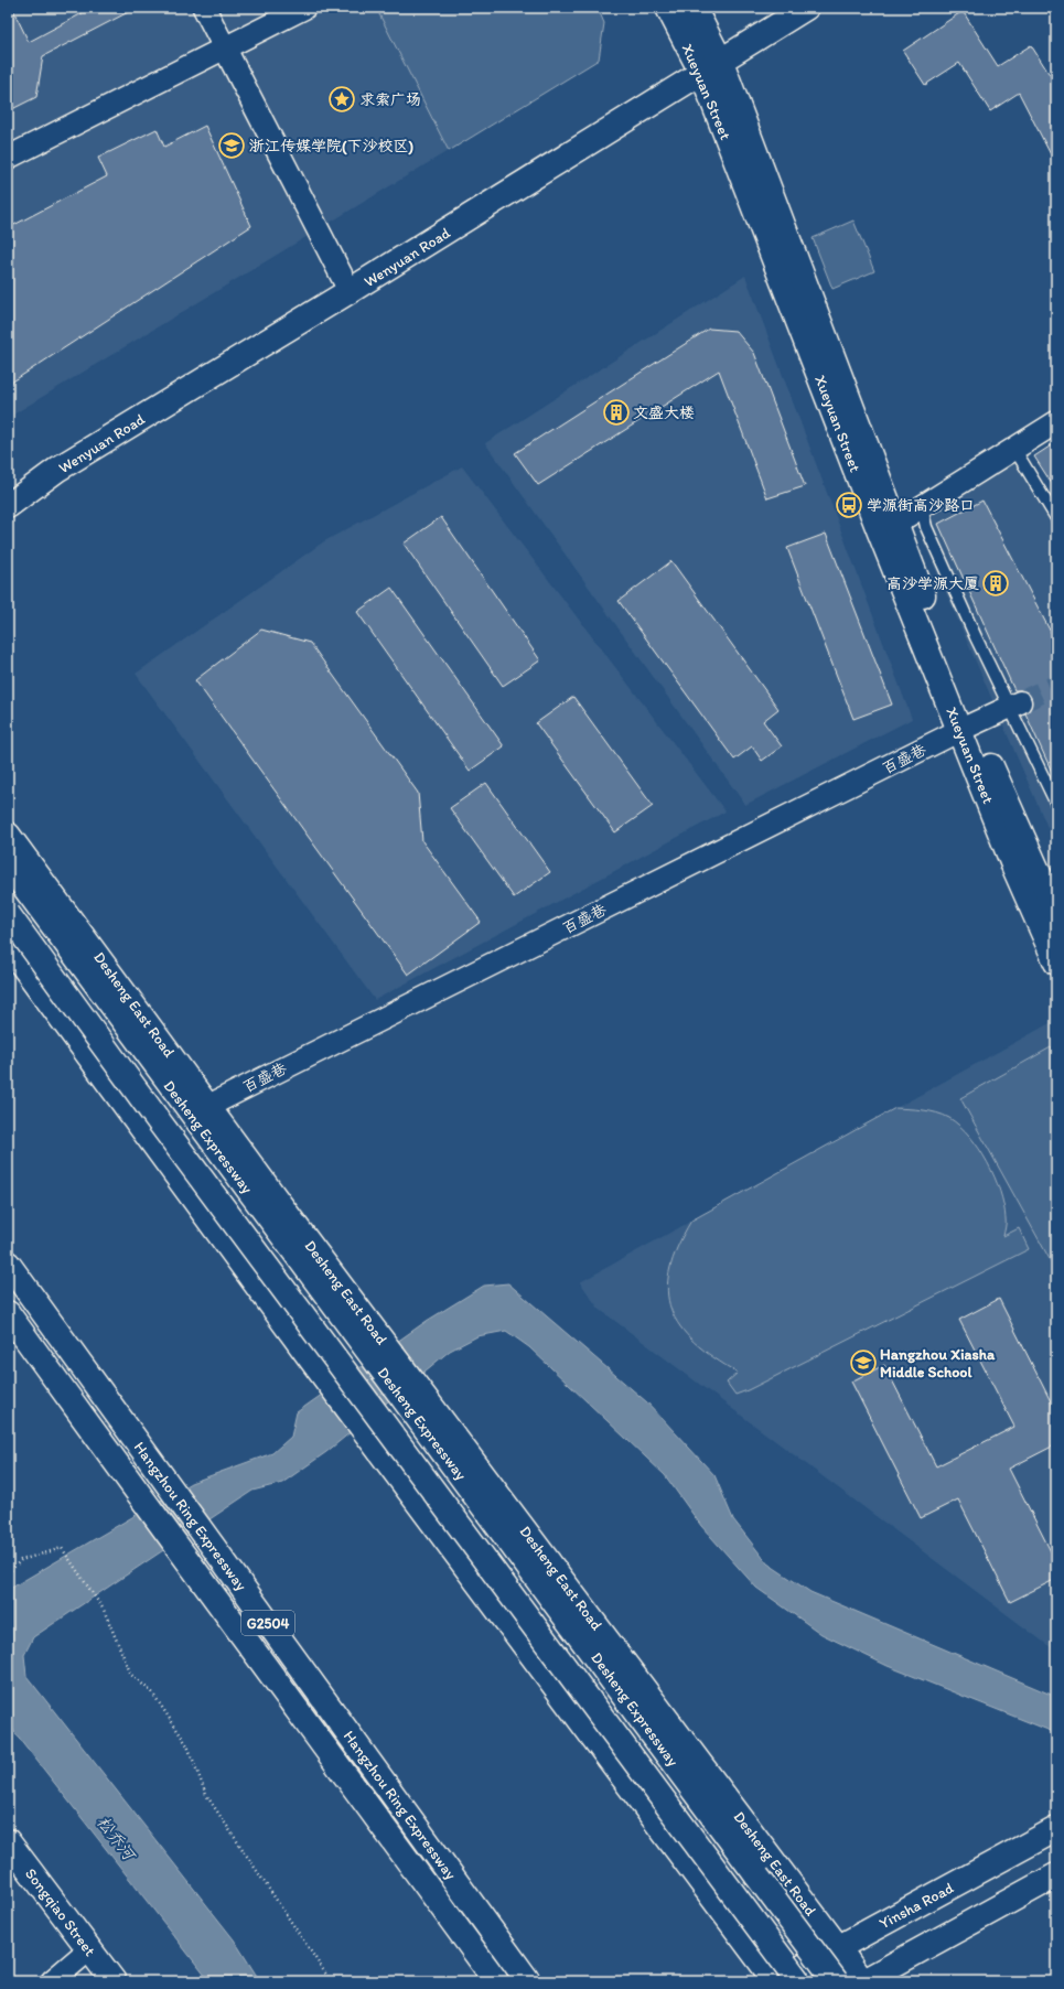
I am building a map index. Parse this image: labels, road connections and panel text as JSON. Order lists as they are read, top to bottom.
{
  "streets": {
    "main road": [
      "Xueyuan Street",
      "Wenyuan Road",
      "Desheng East Road",
      "Desheng Expressway",
      "Hangzhou Ring Expressway",
      "G2504",
      "Yinsha Road",
      "Songqiao Street"
    ],
    "street": ["百盛巷"]
  },
  "crossings": [
    ["Xueyuan Street", "Wenyuan Road"],
    ["Xueyuan Street", "百盛巷"],
    ["百盛巷", "Desheng East Road"],
    ["Desheng East Road", "Yinsha Road"]
  ],
  "water": ["松乔河"],
  "places": {
    "place": ["求索广场"],
    "school or university": ["浙江传媒学院(下沙校区)", "Hangzhou Xiasha Middle School"],
    "building": ["文盛大楼", "高沙学源大厦"],
    "bus stop": ["学源街高沙路口"]
  }
}
